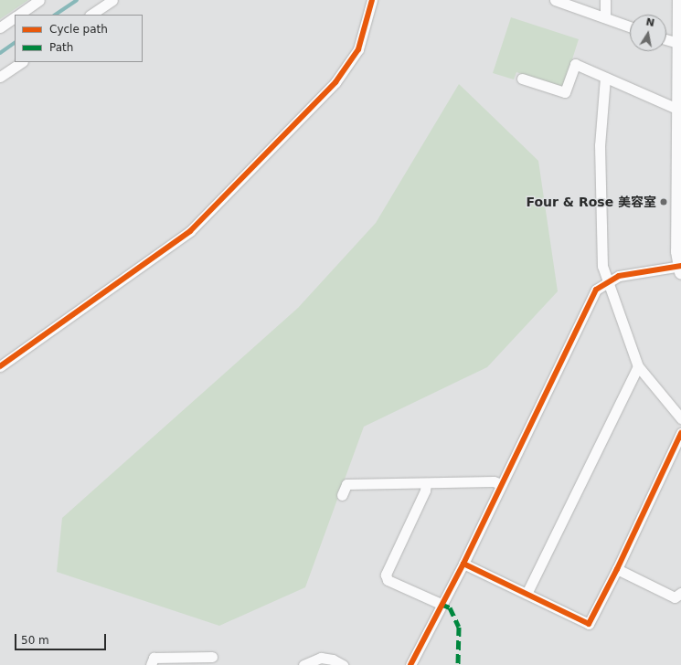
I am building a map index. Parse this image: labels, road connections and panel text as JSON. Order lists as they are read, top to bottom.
{
  "places": ["Four & Rose 美容室"],
  "legend": ["Cycle path", "Path"],
  "scale_bar": "50 m",
  "north": "top"
}
